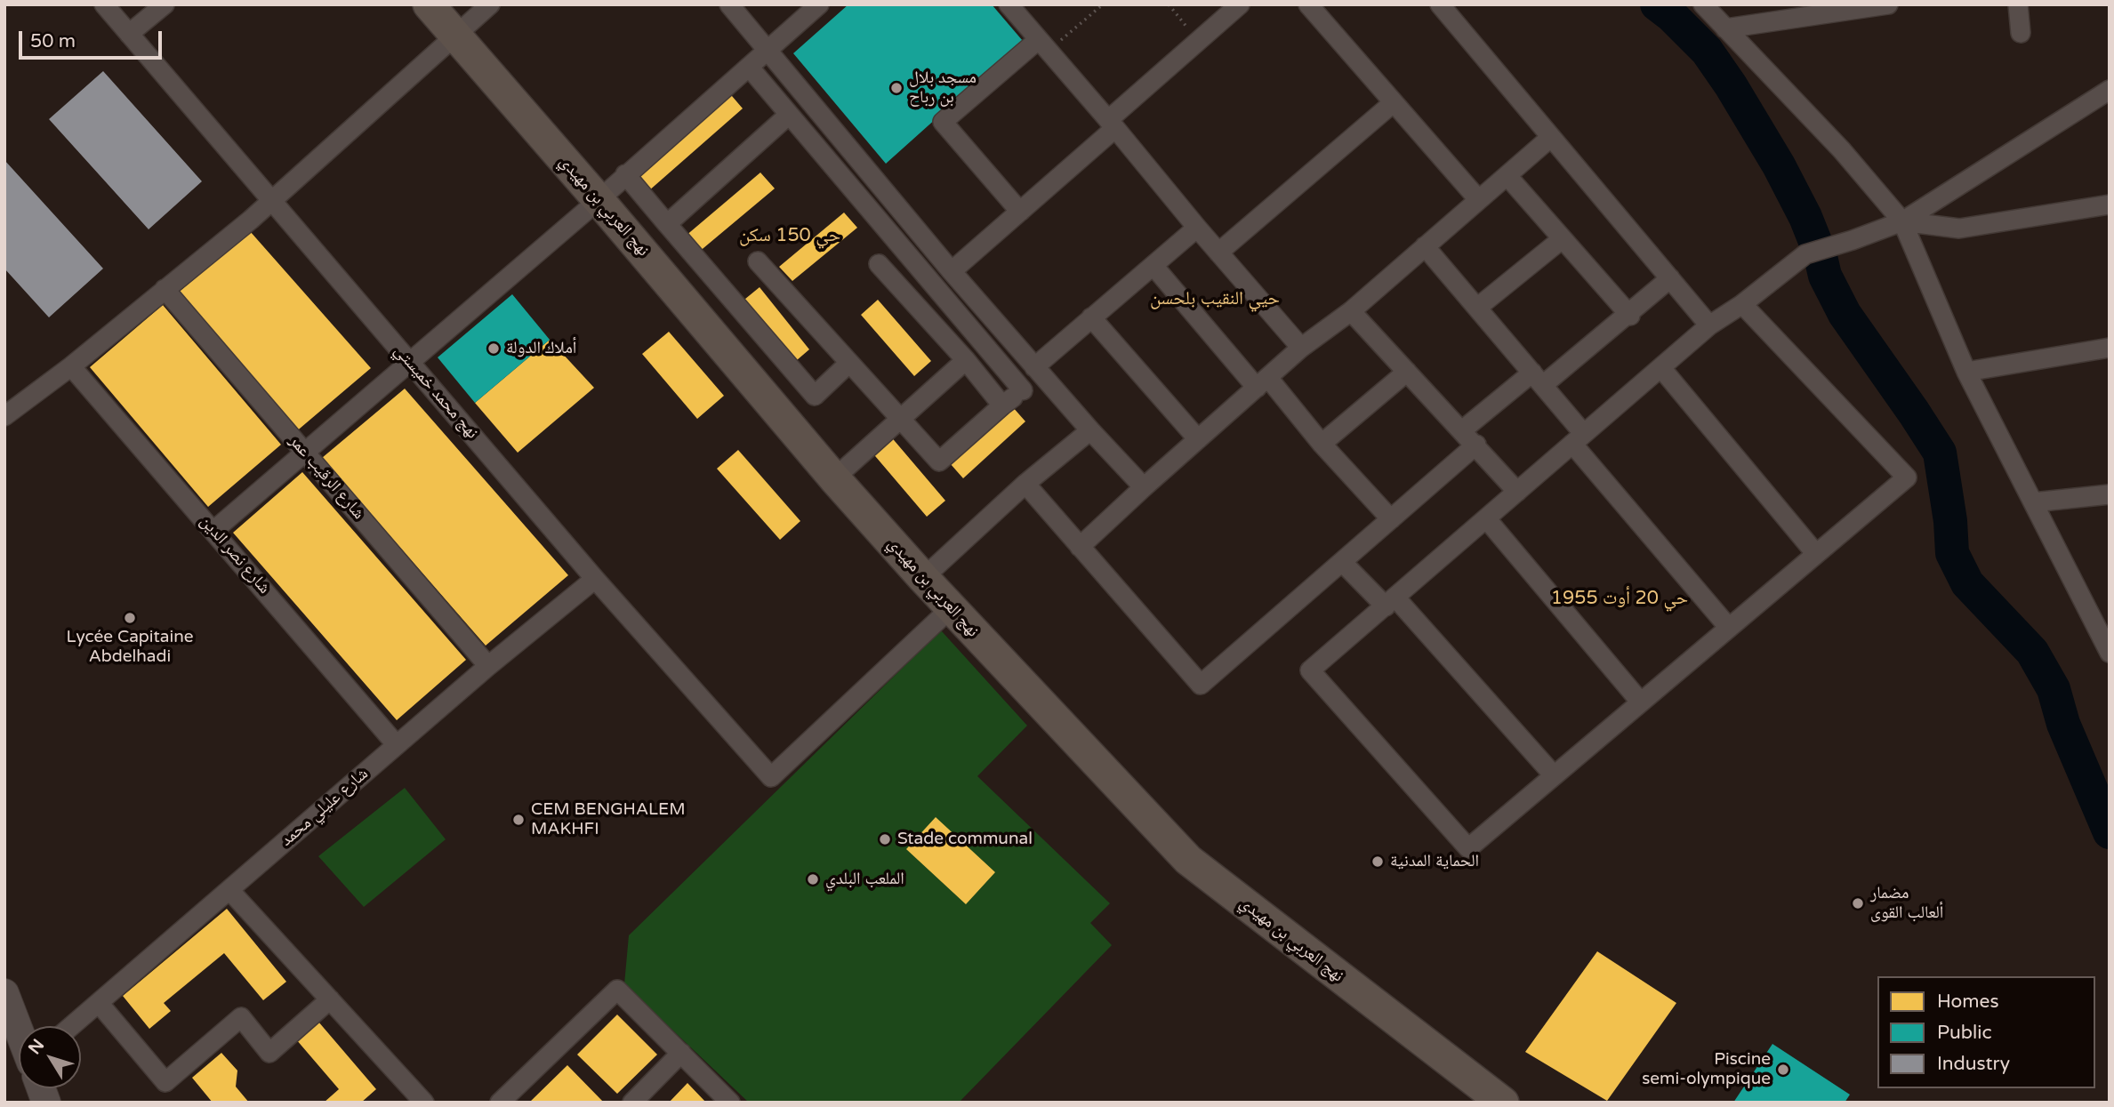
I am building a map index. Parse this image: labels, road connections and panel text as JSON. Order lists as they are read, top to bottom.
{
  "streets": {
    "main road": ["نهج العربي بن مهيدي"],
    "street": [
      "نهج محمد خميستي",
      "شارع الرقيب عمر",
      "شارع نصر الدين",
      "شارع عليلي محمد"
    ]
  },
  "crossings": [
    ["نهج العربي بن مهيدي", "نهج محمد خميستي"],
    ["نهج محمد خميستي", "شارع عليلي محمد"],
    ["شارع الرقيب عمر", "شارع عليلي محمد"],
    ["شارع نصر الدين", "شارع عليلي محمد"]
  ],
  "districts": ["حي 150 سكن", "حيي النقيب بلحسن", "حي 20 أوت 1955"],
  "places": [
    "مسجد بلال بن رباح",
    "أملاك الدولة",
    "Lycée Capitaine Abdelhadi",
    "CEM BENGHALEM MAKHFI",
    "Stade communal",
    "الحماية المدنية",
    "الملعب البلدي",
    "مضمار ألعالب القوى",
    "Piscine semi-olympique"
  ],
  "legend": ["Homes", "Public", "Industry"],
  "scale_bar": "50 m",
  "north": "top left"
}
